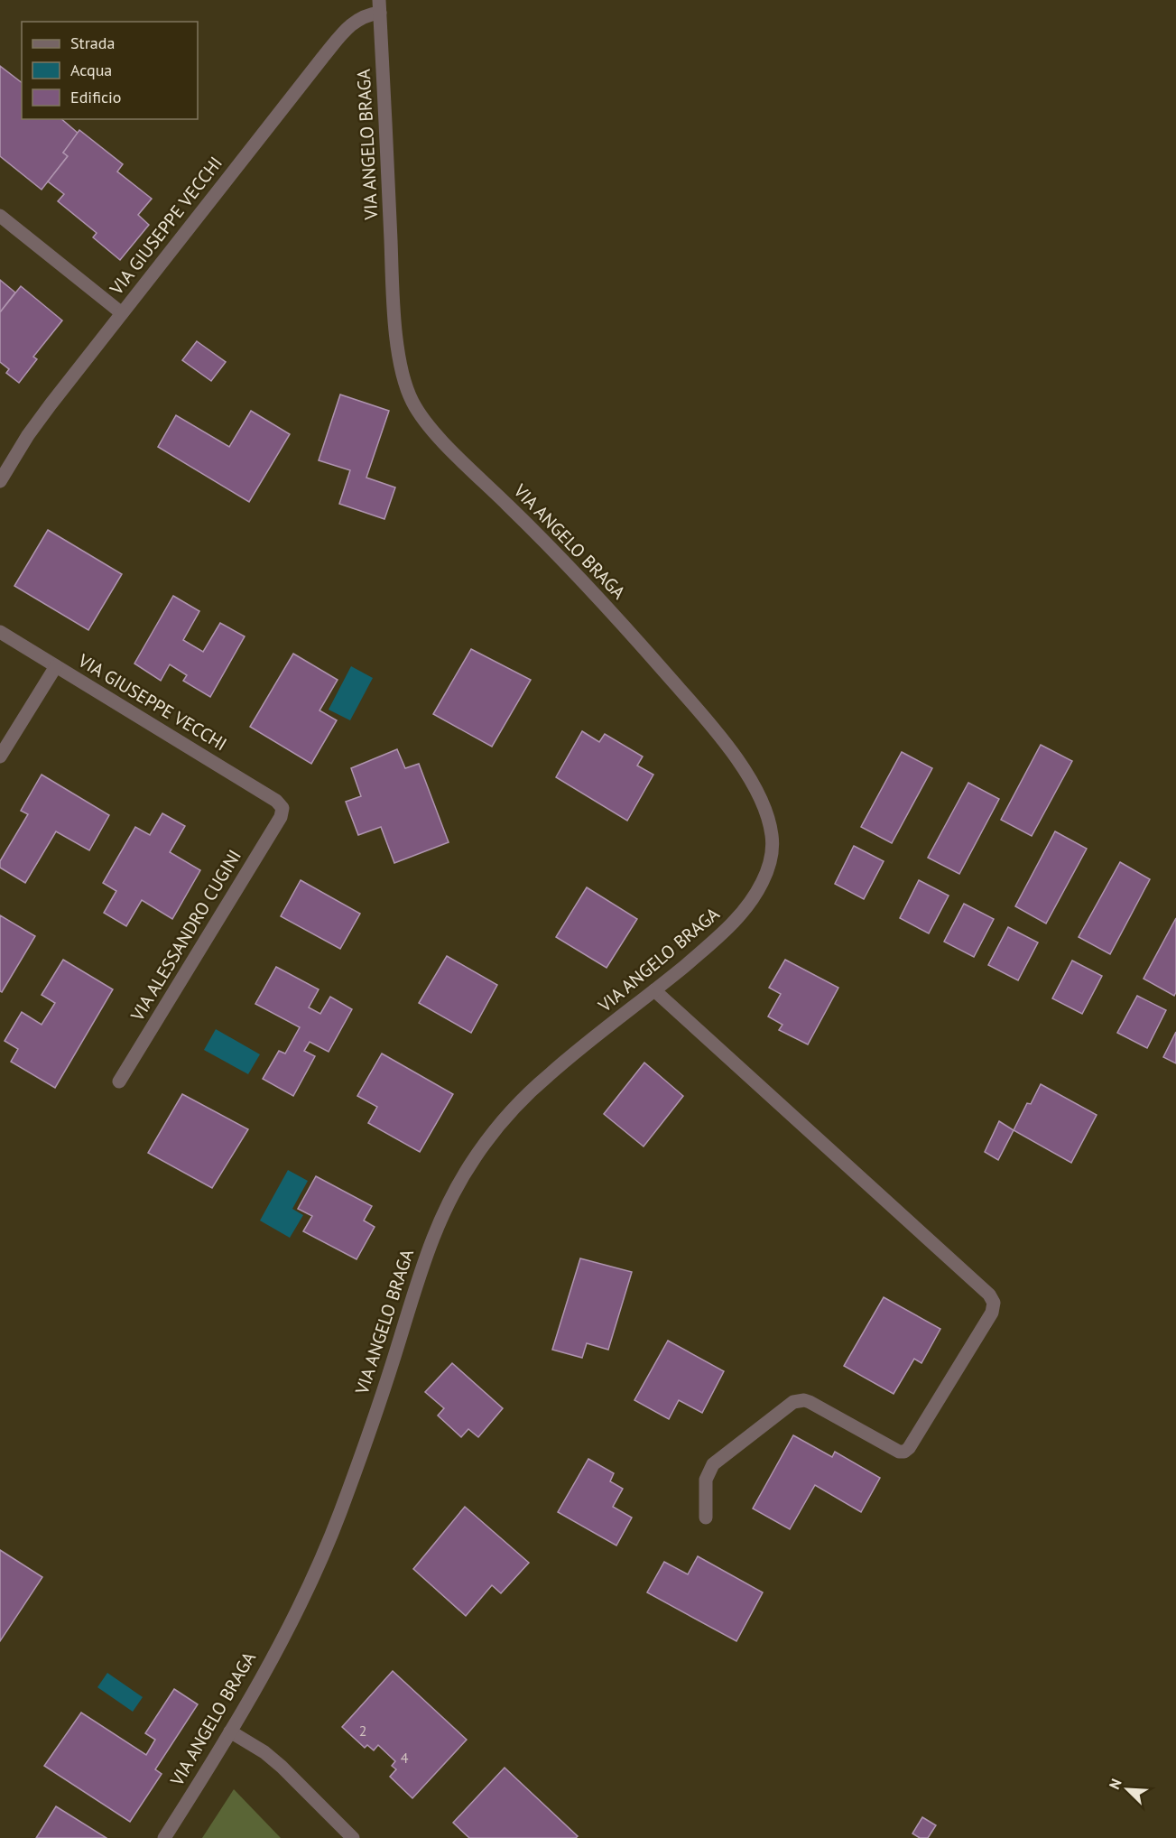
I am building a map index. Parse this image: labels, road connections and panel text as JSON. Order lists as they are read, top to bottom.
{
  "streets": {
    "street": ["VIA ANGELO BRAGA", "VIA GIUSEPPE VECCHI", "VIA ALESSANDRO CUGINI"]
  },
  "crossings": [
    ["VIA ANGELO BRAGA", "VIA GIUSEPPE VECCHI"],
    ["VIA GIUSEPPE VECCHI", "VIA ALESSANDRO CUGINI"]
  ],
  "house_numbers": ["2", "4"],
  "legend": ["Strada", "Acqua", "Edificio"],
  "north": "top left"
}
